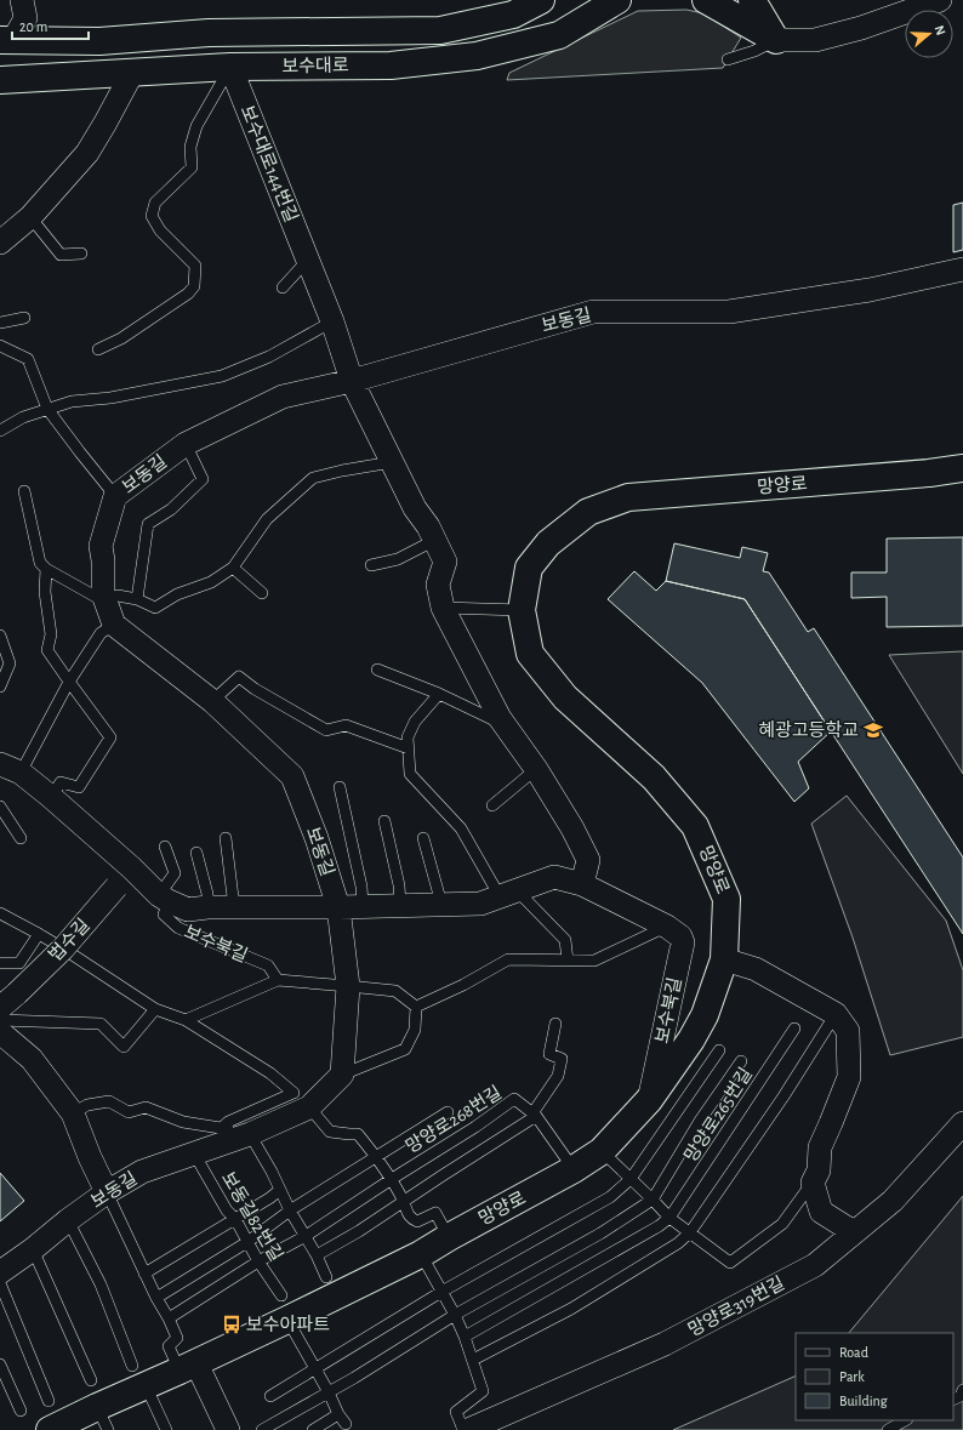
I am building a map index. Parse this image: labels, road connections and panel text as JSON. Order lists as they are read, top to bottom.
{
  "streets": {
    "main road": ["보수대로", "망양로"],
    "street": [
      "보수대로144번길",
      "보동길",
      "법수길",
      "보수북길",
      "망양로319번길"
    ],
    "lane": ["망양로265번길", "망양로268번길", "보동길82번길"]
  },
  "crossings": [
    ["보수대로", "보수대로144번길"],
    ["보수대로144번길", "보동길"],
    ["보수대로144번길", "보수북길"],
    ["보동길", "보수북길"],
    ["보동길", "보동길82번길"],
    ["망양로", "보수북길"],
    ["망양로", "망양로268번길"],
    ["망양로", "보동길82번길"],
    ["법수길", "보수북길"],
    ["망양로265번길", "보동길82번길"]
  ],
  "places": {
    "school or university": ["혜광고등학교"],
    "bus stop": ["보수아파트"]
  },
  "legend": ["Road", "Park", "Building"],
  "scale_bar": "20 m",
  "north": "right"
}
